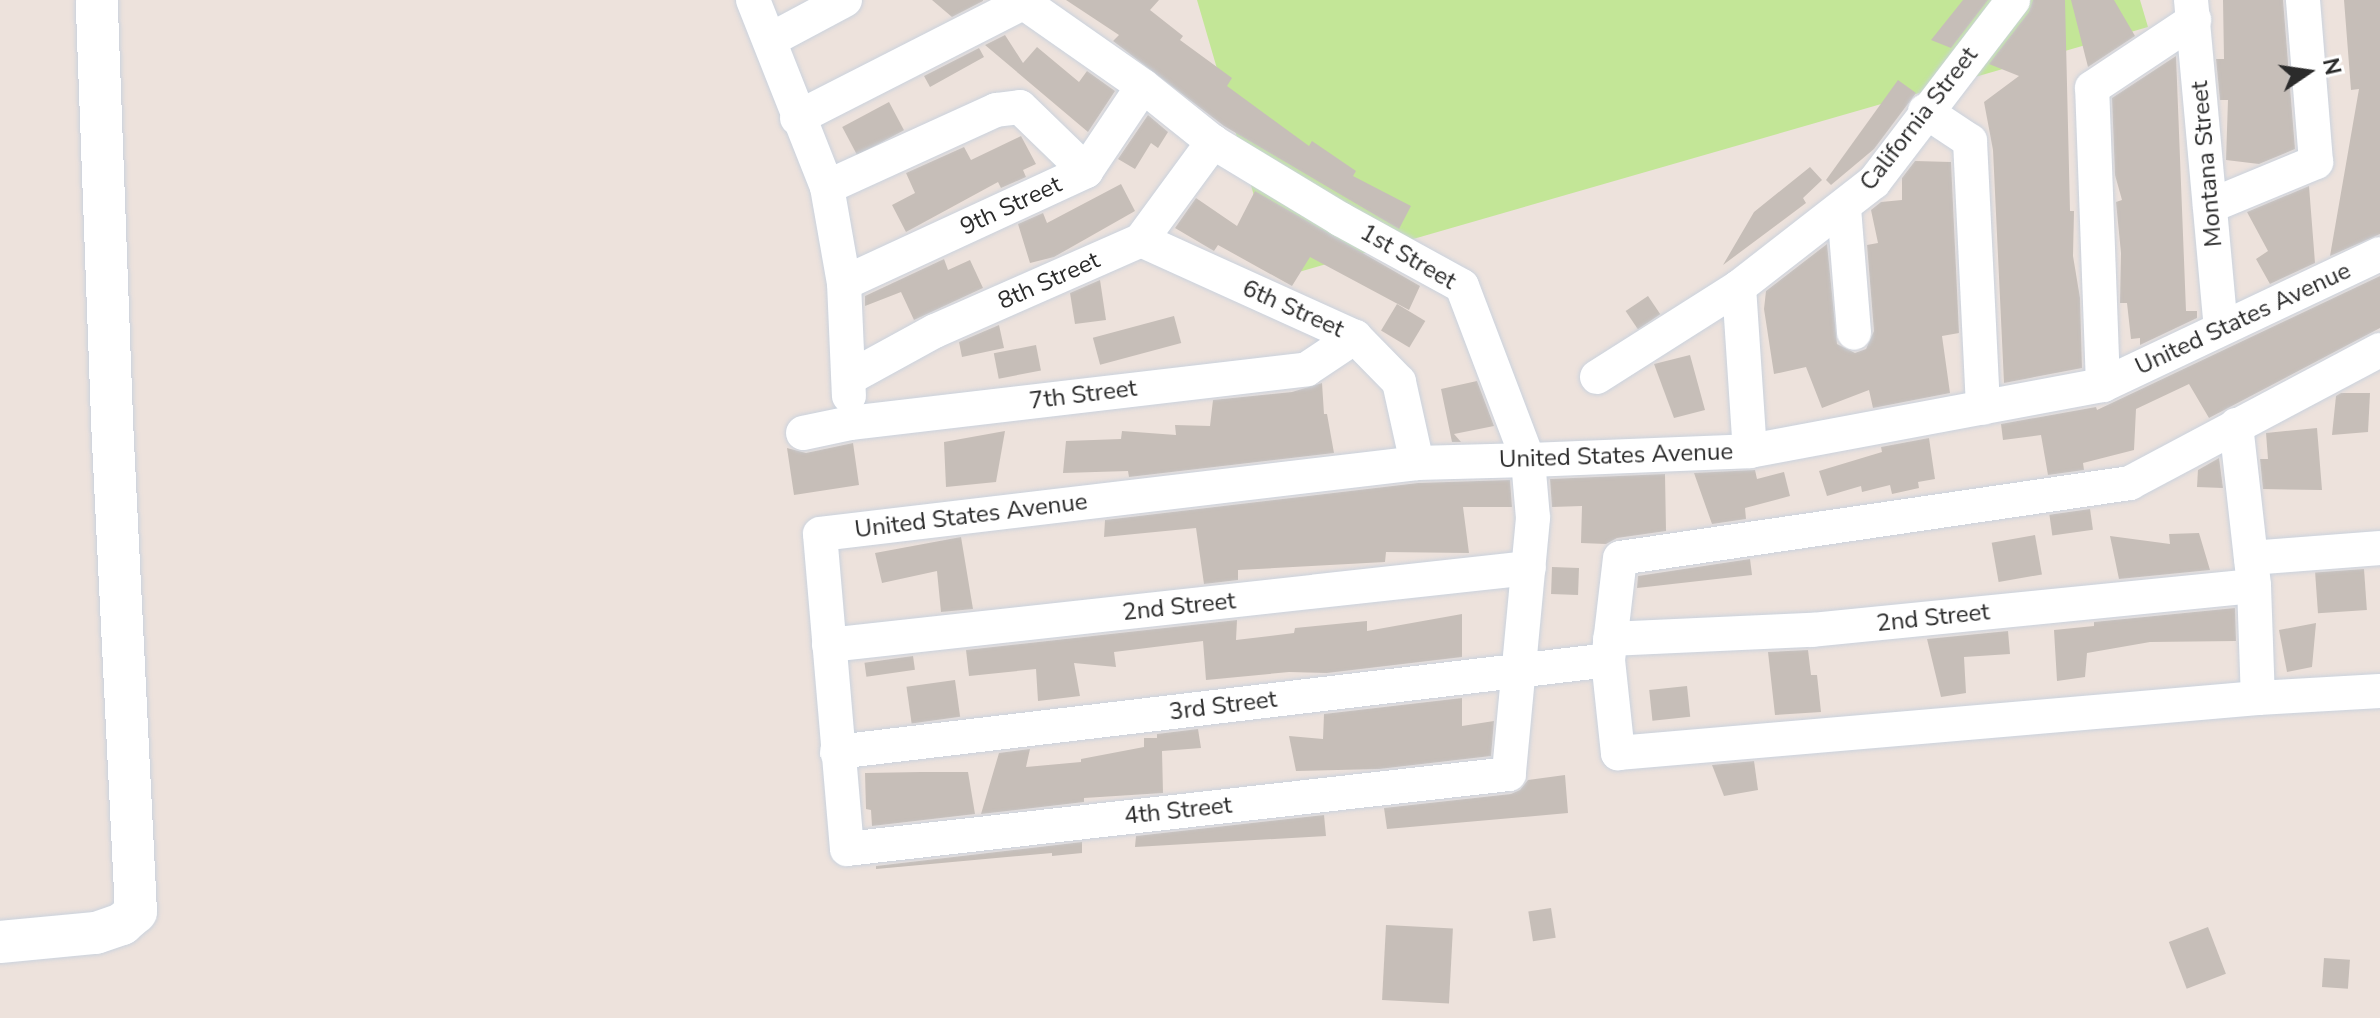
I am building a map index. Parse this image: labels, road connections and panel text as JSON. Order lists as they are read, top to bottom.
{
  "streets": {
    "street": [
      "California Street",
      "Montana Street",
      "9th Street",
      "1st Street",
      "8th Street",
      "6th Street",
      "United States Avenue",
      "7th Street",
      "2nd Street",
      "3rd Street",
      "4th Street"
    ]
  },
  "crossings": [
    ["Montana Street", "United States Avenue"],
    ["9th Street", "1st Street"],
    ["1st Street", "8th Street"],
    ["1st Street", "United States Avenue"],
    ["1st Street", "2nd Street"],
    ["1st Street", "3rd Street"],
    ["1st Street", "4th Street"],
    ["8th Street", "6th Street"],
    ["6th Street", "United States Avenue"],
    ["6th Street", "7th Street"],
    ["United States Avenue", "2nd Street"],
    ["2nd Street", "3rd Street"],
    ["3rd Street", "4th Street"]
  ],
  "north": "right"
}
